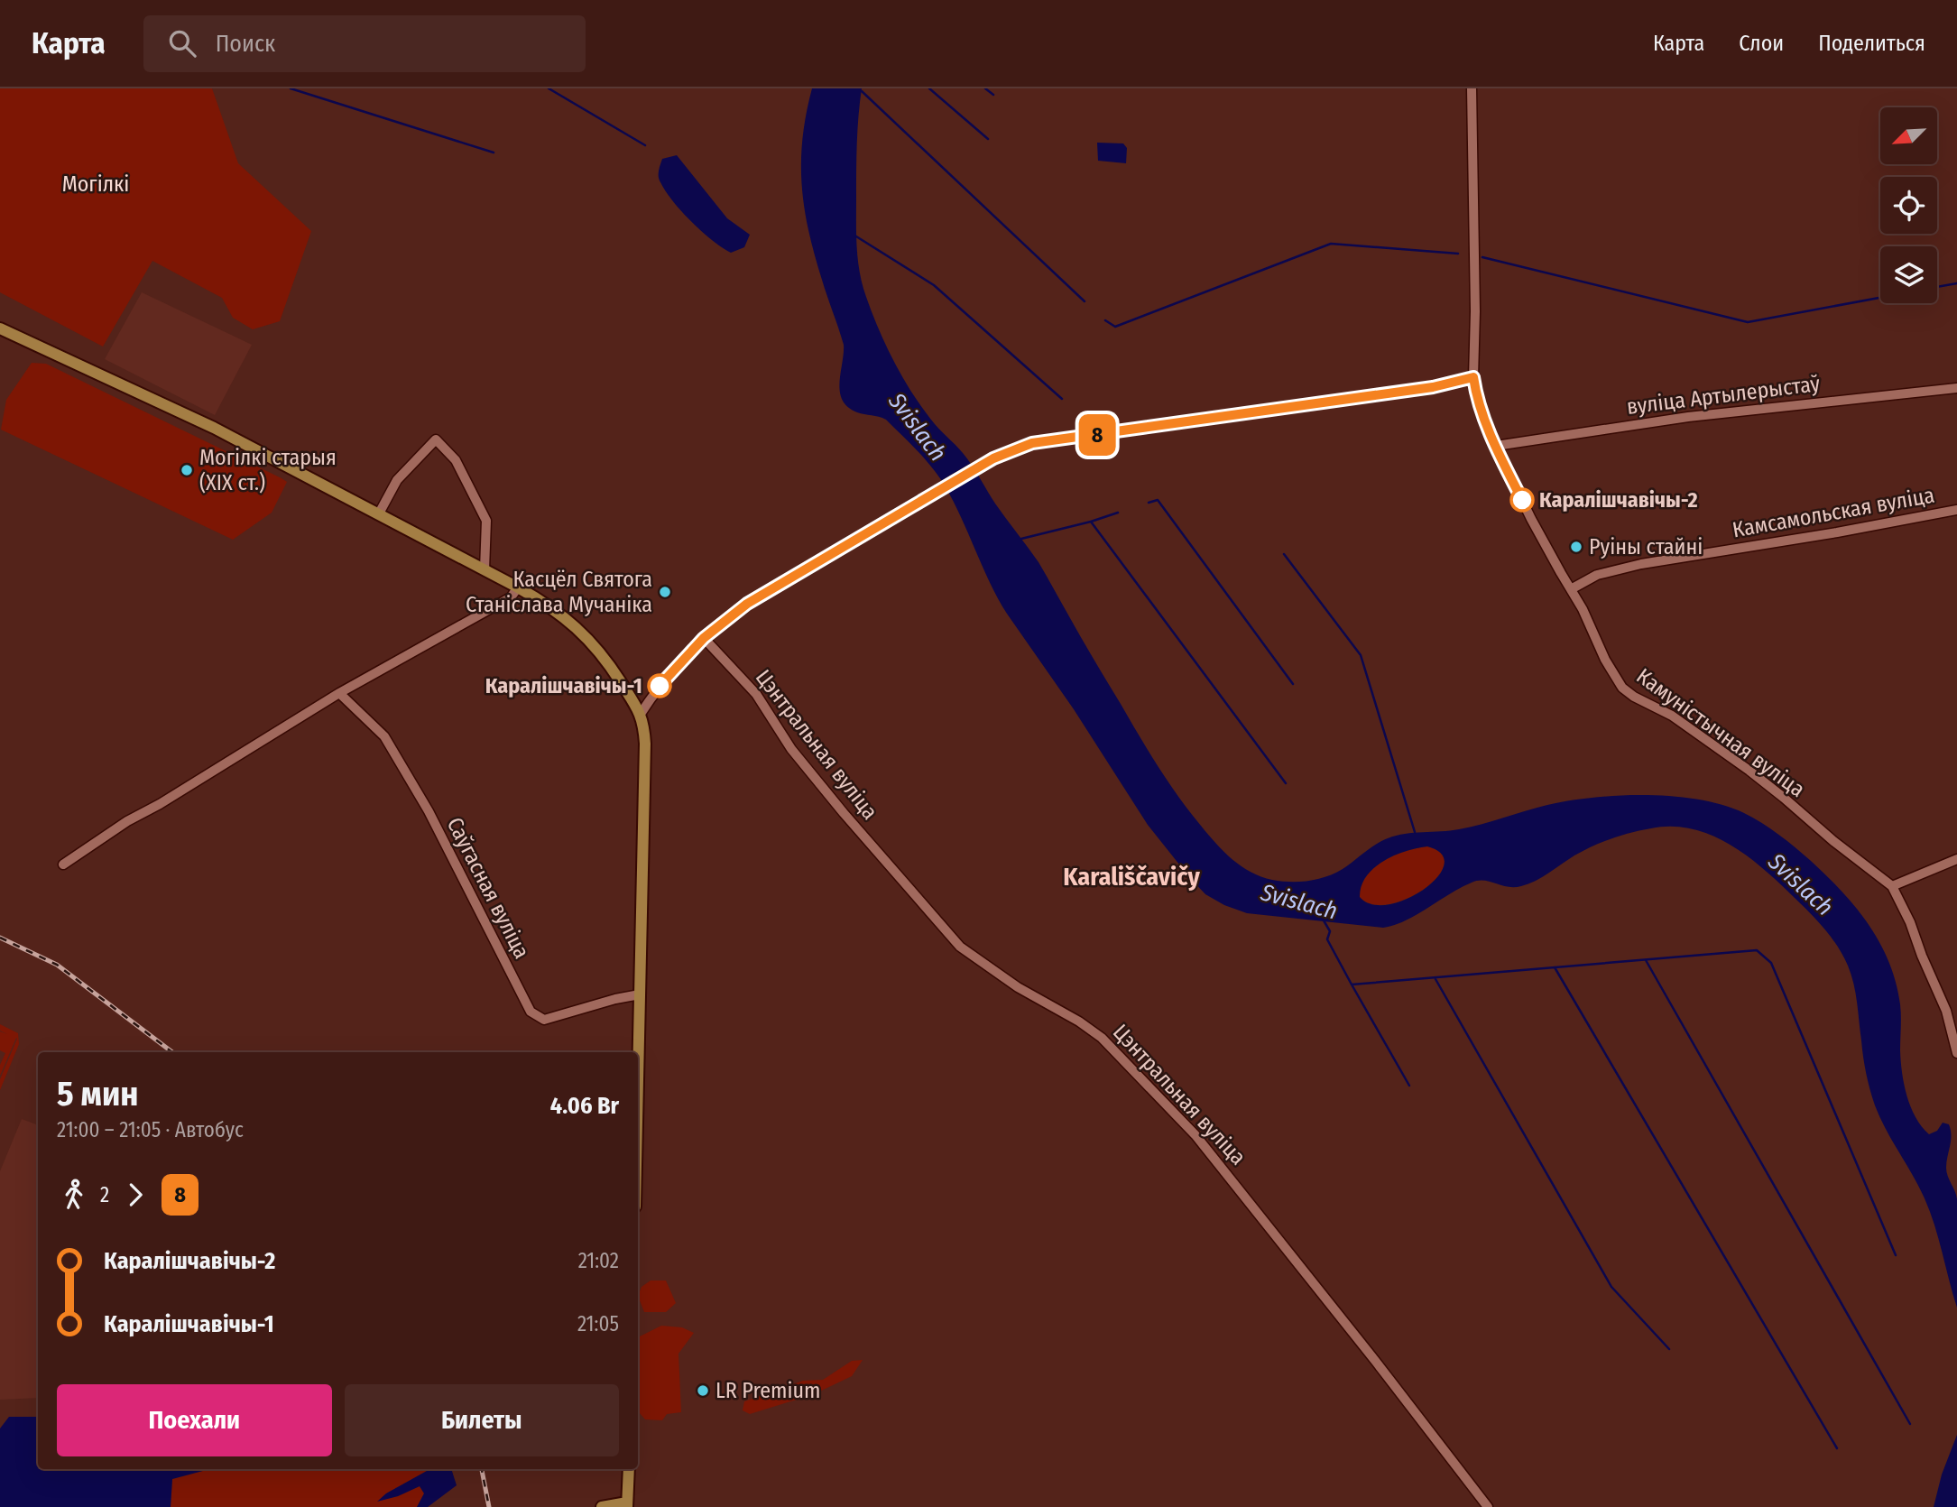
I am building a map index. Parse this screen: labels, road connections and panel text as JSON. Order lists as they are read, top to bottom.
{
  "streets": {
    "street": [
      "вуліца Артылерыстаў",
      "Камсамольская вуліца",
      "Камуністычная вуліца",
      "Цэнтральная вуліца",
      "Саўгасная вуліца"
    ]
  },
  "crossings": [
    ["вуліца Артылерыстаў", "Камуністычная вуліца"],
    ["Камсамольская вуліца", "Камуністычная вуліца"]
  ],
  "districts": ["Karališčavičy"],
  "water": ["Svislach"],
  "parks": ["Могілкі"],
  "places": [
    "Могілкі старыя (XIX ст.)",
    "Каралішчавічы-2",
    "Руіны стайні",
    "Касцёл Святога Станіслава Мучаніка",
    "Каралішчавічы-1",
    "LR Premium"
  ],
  "lines": ["bus line 8"],
  "north": "bottom left",
  "page": {
    "header": "Карта",
    "search": "Поиск",
    "nav": ["Карта", "Слои", "Поделиться"],
    "on_map": "8",
    "heading": ["5 мин", "21:00 – 21:05 · Автобус", "4.06 Br"],
    "legs": ["2", "8"],
    "list": [
      {
        "name": "Каралішчавічы-2",
        "value": "21:02"
      },
      {
        "name": "Каралішчавічы-1",
        "value": "21:05"
      }
    ],
    "buttons": ["Поехали", "Билеты"]
  }
}
